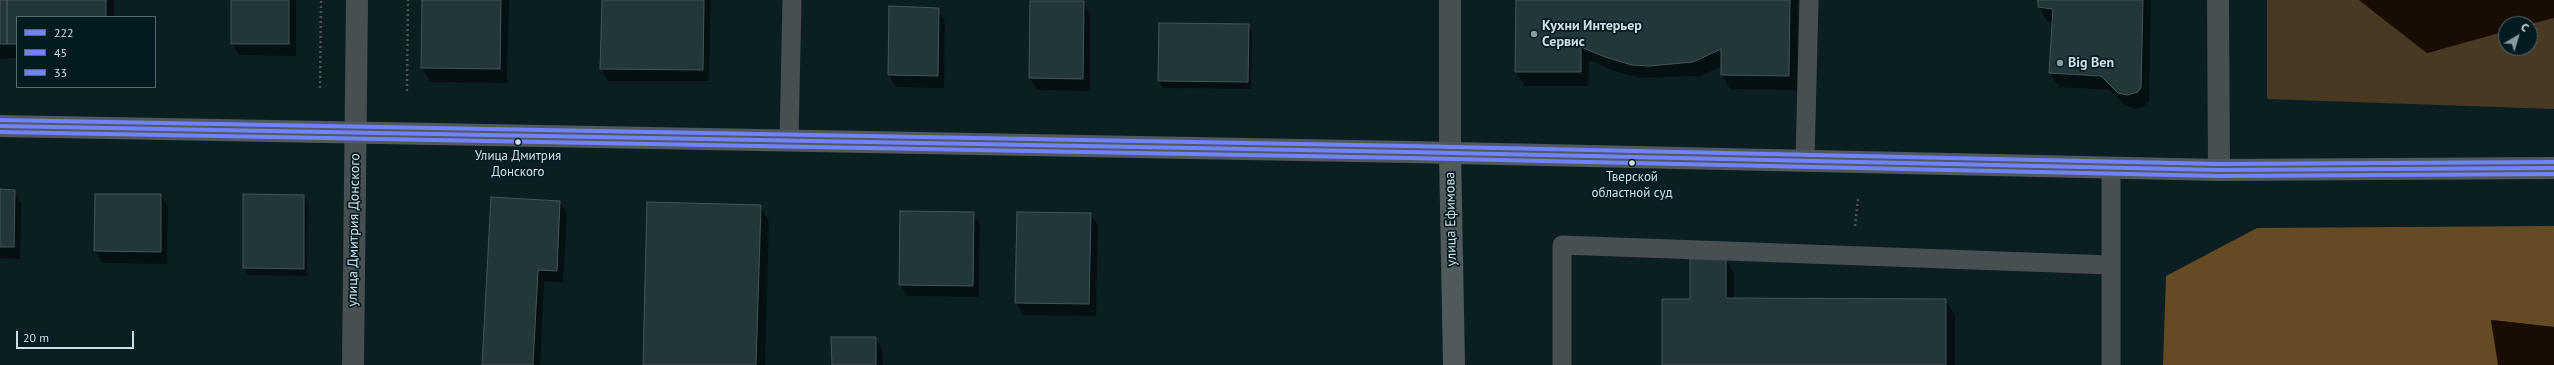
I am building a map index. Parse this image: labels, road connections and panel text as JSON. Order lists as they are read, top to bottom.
{
  "streets": {
    "street": ["улица Ефимова", "улица Дмитрия Донского"]
  },
  "places": [
    "Кухни Интерьер Сервис",
    "Big Ben",
    "Улица Дмитрия Донского",
    "Тверской областной суд"
  ],
  "lines": ["transit line 33", "transit line 222", "transit line 45"],
  "legend": ["222", "45", "33"],
  "scale_bar": "20 m",
  "north": "top right"
}
